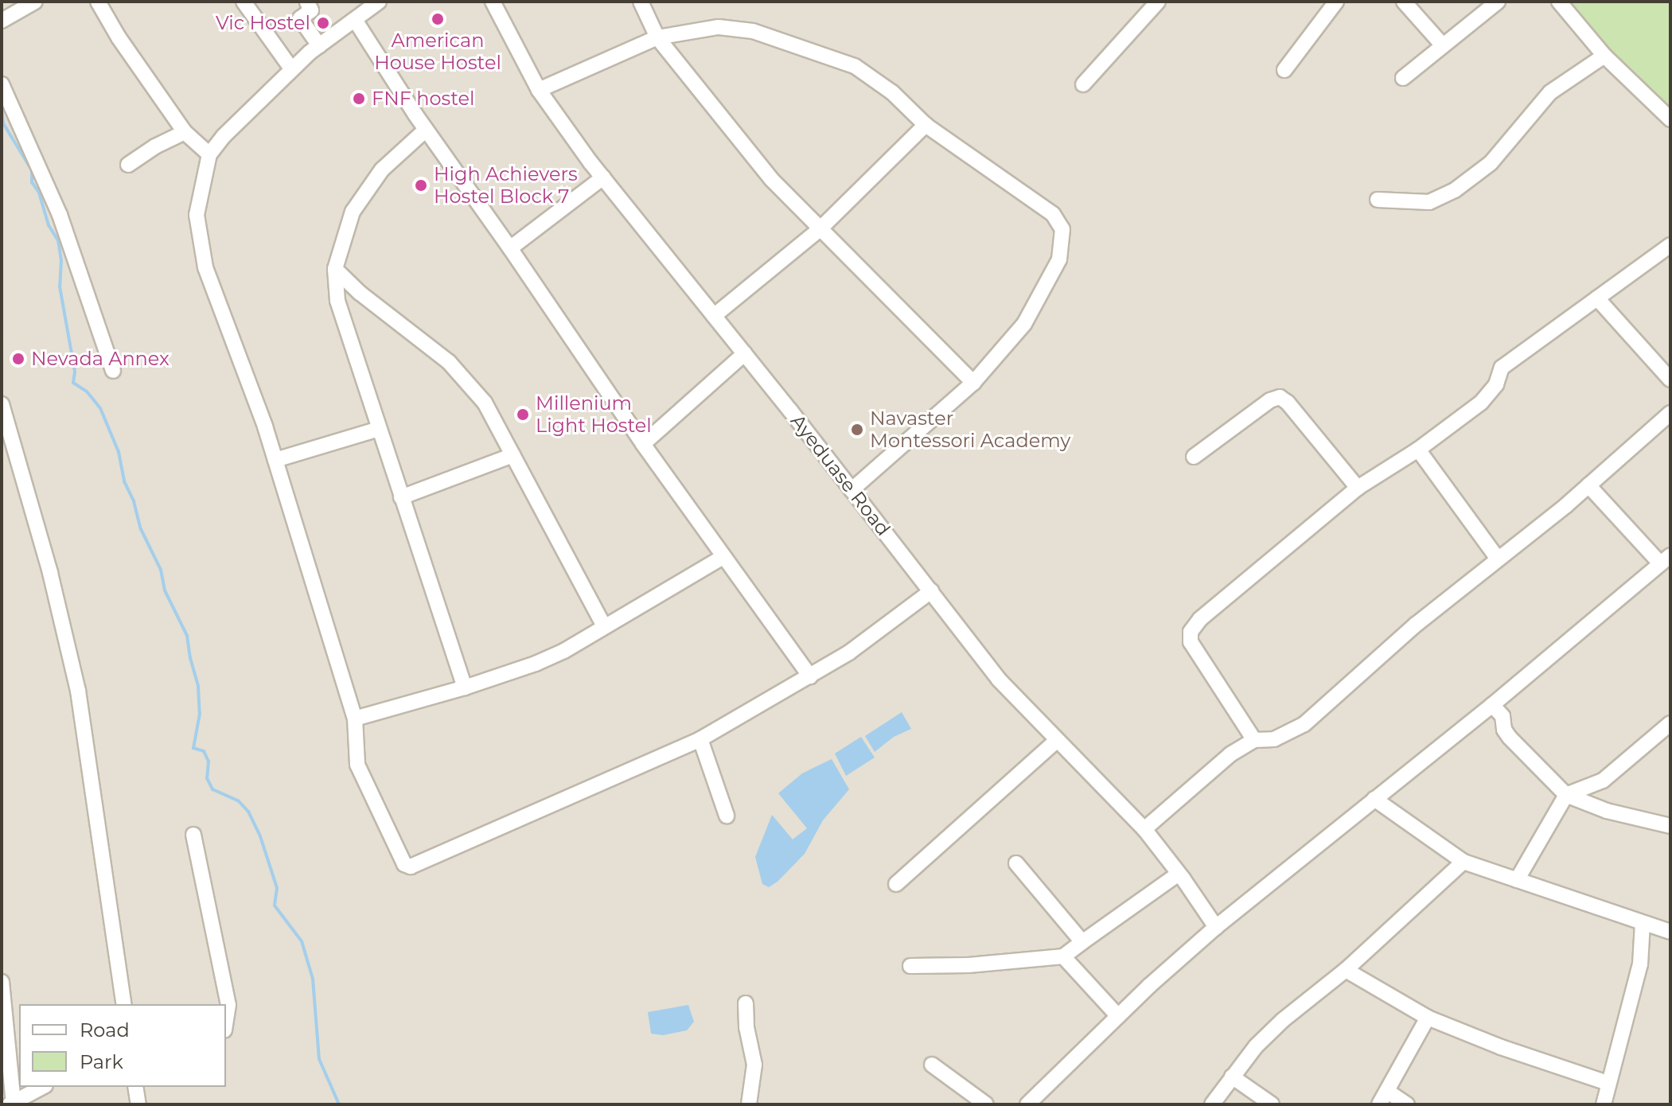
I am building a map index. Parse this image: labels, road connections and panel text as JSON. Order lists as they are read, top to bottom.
{
  "streets": {
    "street": ["Ayeduase Road"]
  },
  "places": [
    "American House Hostel",
    "Vic Hostel",
    "FNF hostel",
    "High Achievers Hostel Block 7",
    "Nevada Annex",
    "Millenium Light Hostel",
    "Navaster Montessori Academy"
  ],
  "legend": ["Road", "Park"]
}
